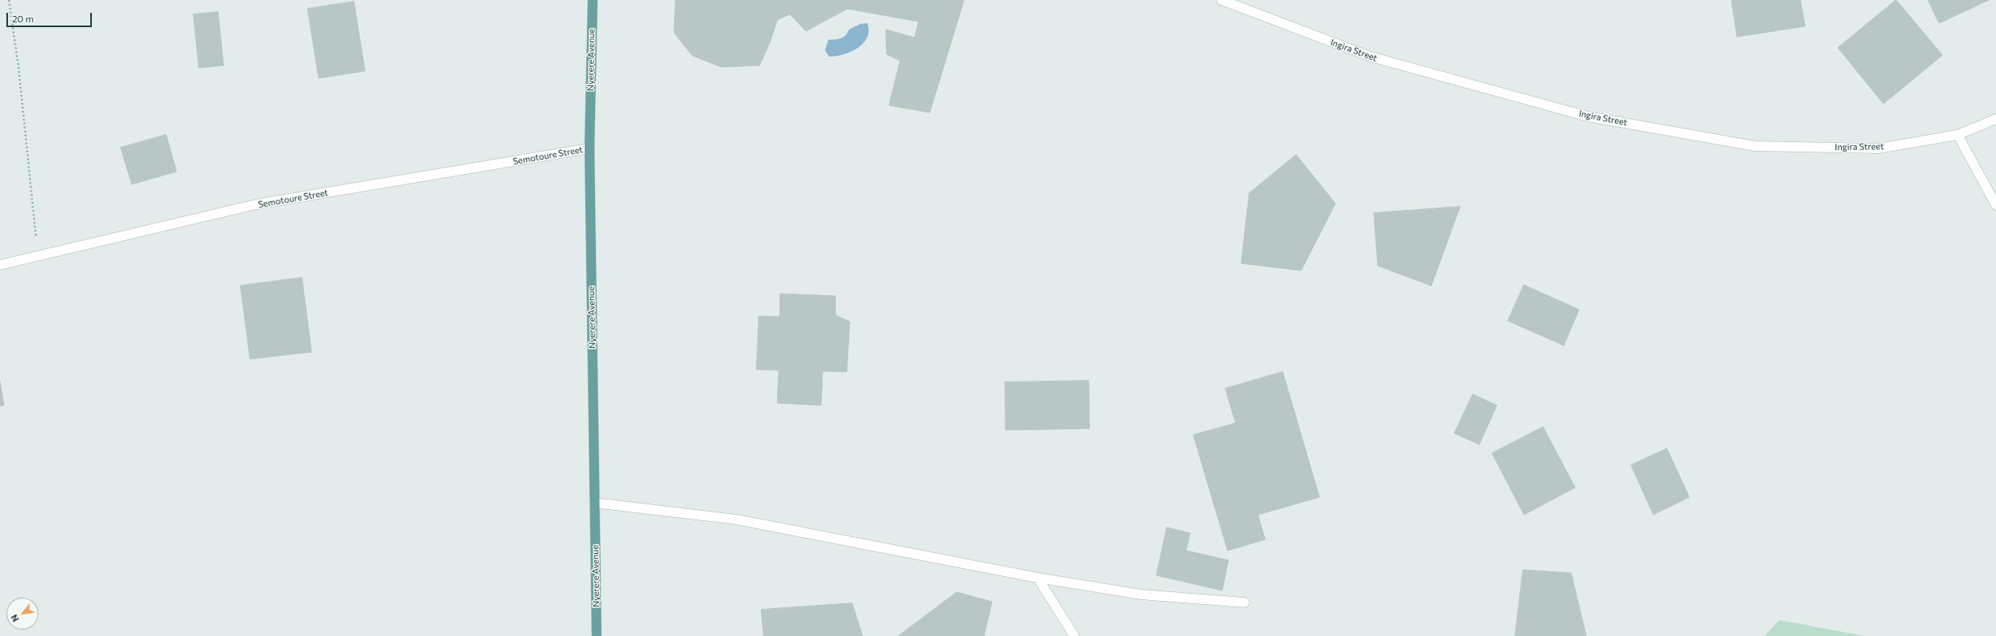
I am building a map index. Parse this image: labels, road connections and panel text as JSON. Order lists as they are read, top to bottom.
{
  "streets": {
    "main road": ["Nyerere Avenue"],
    "street": ["Ingira Street", "Semotoure Street"]
  },
  "crossings": [
    ["Nyerere Avenue", "Semotoure Street"]
  ],
  "scale_bar": "20 m",
  "north": "bottom left"
}
